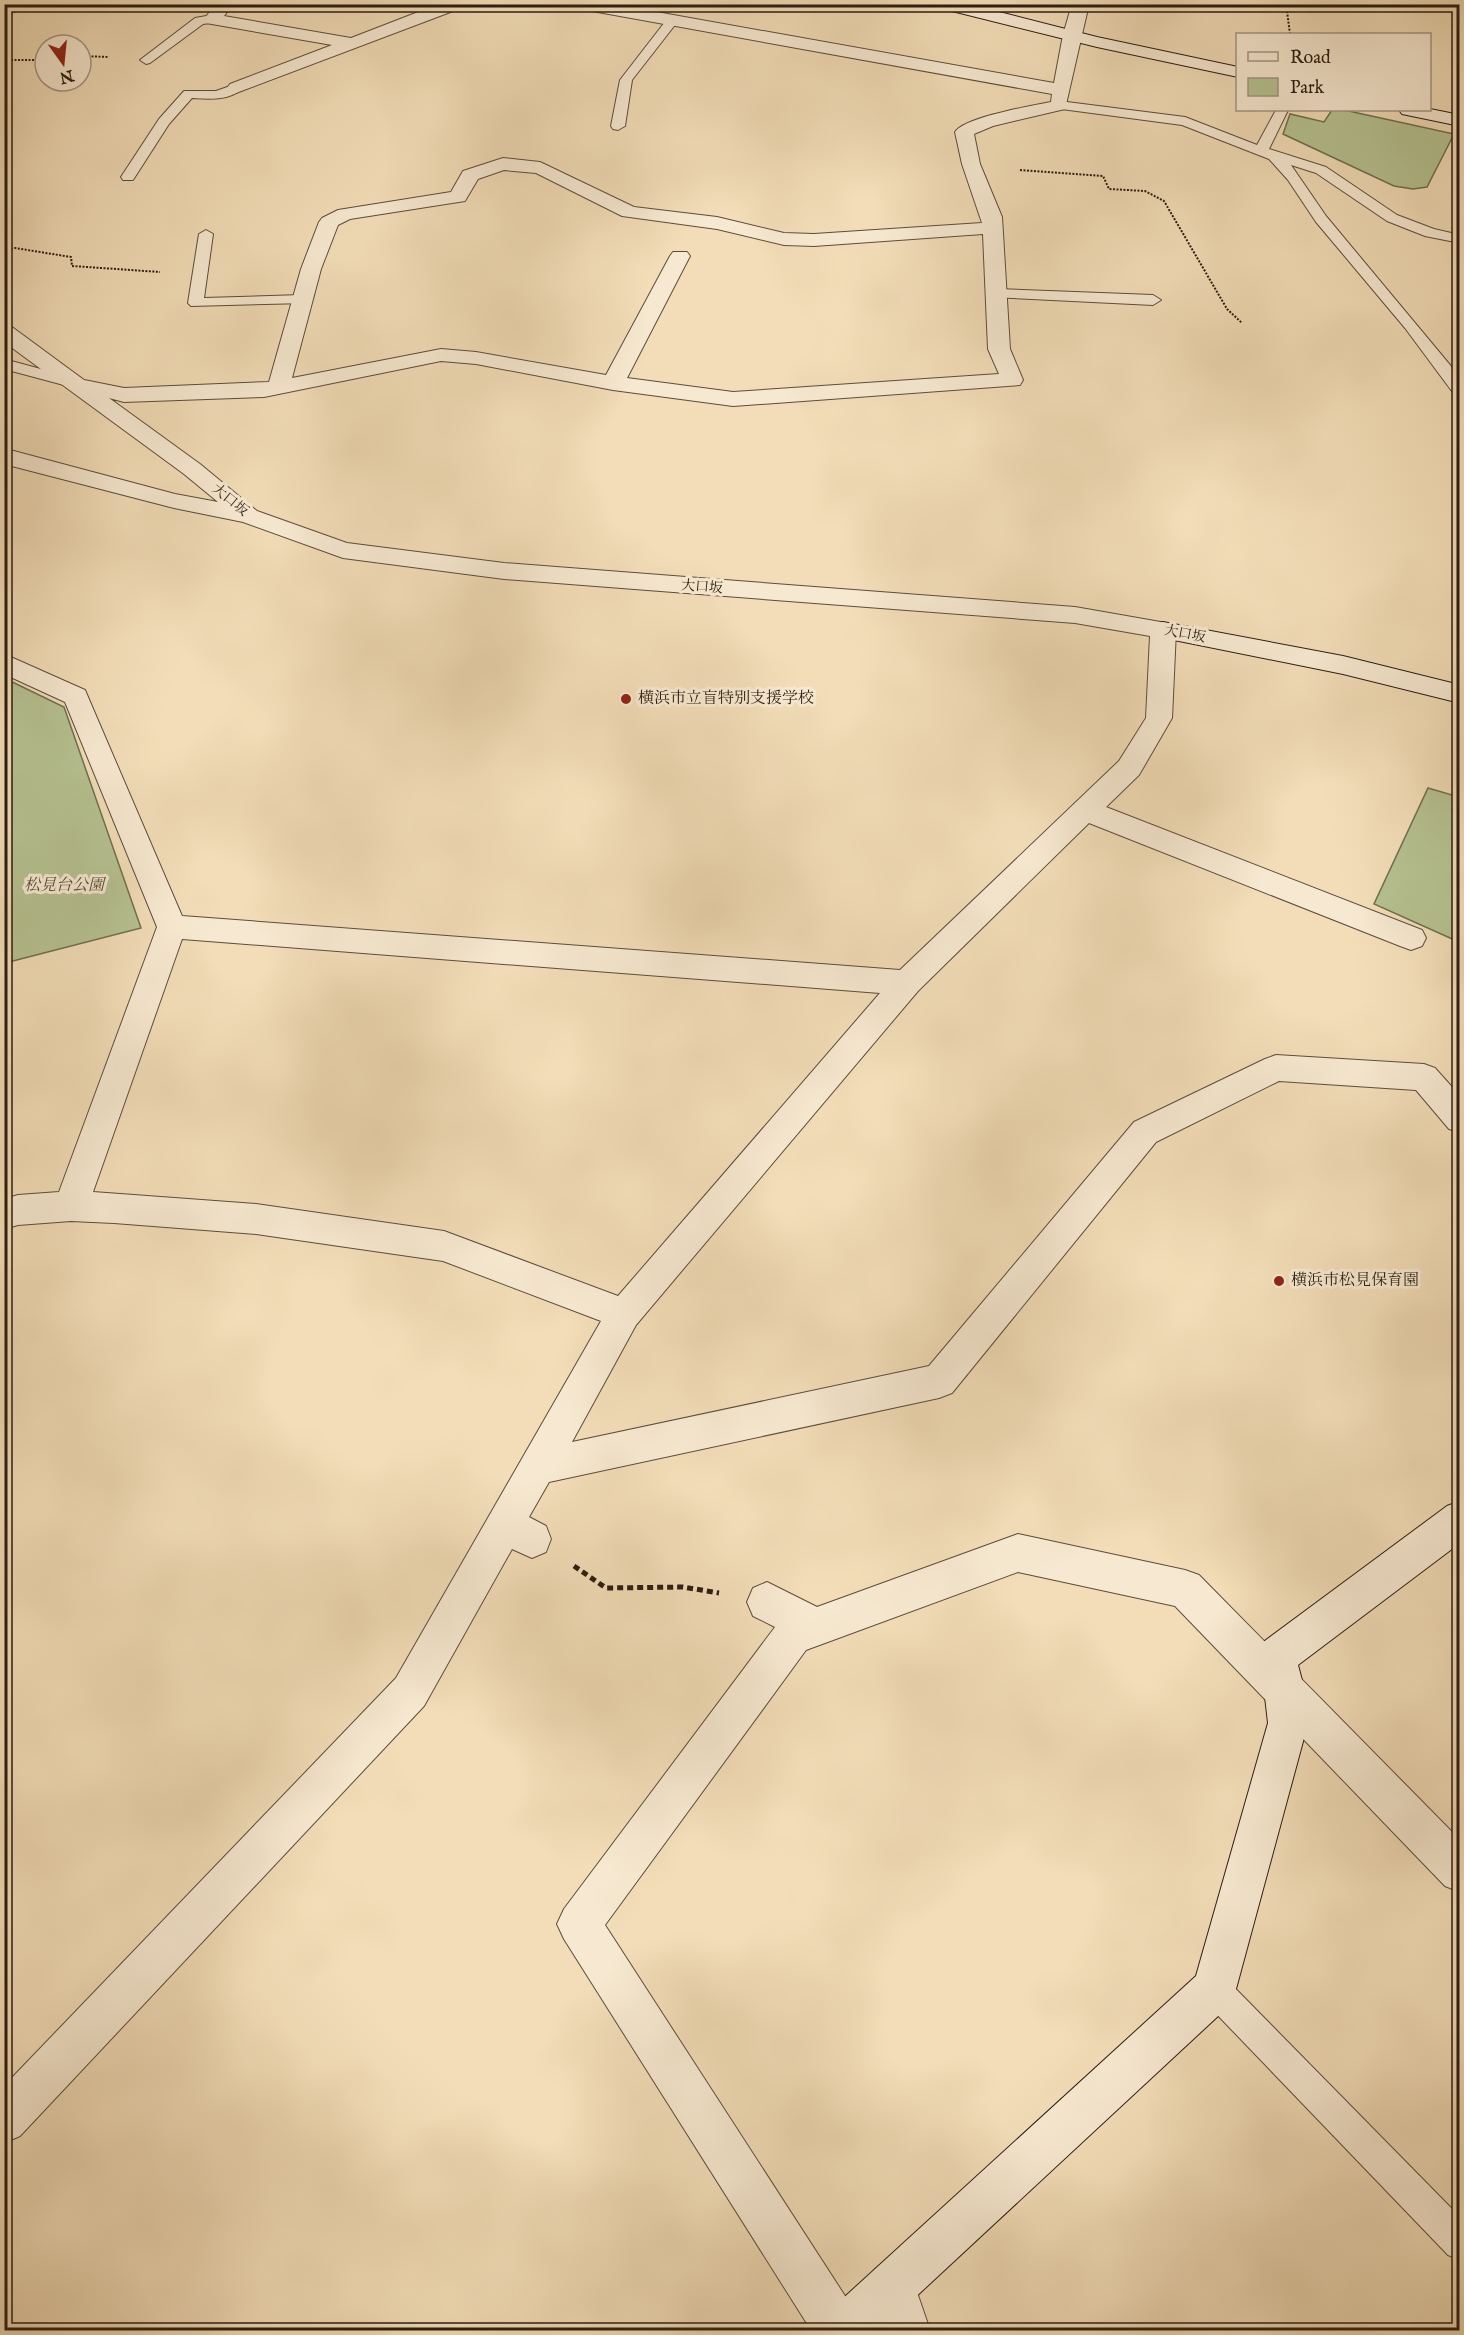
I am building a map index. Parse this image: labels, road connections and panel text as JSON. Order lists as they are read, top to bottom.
{
  "streets": {
    "street": ["大口坂"]
  },
  "parks": ["松見台公園"],
  "places": ["横浜市立盲特別支援学校", "横浜市松見保育園"],
  "legend": ["Road", "Park"],
  "north": "bottom"
}
